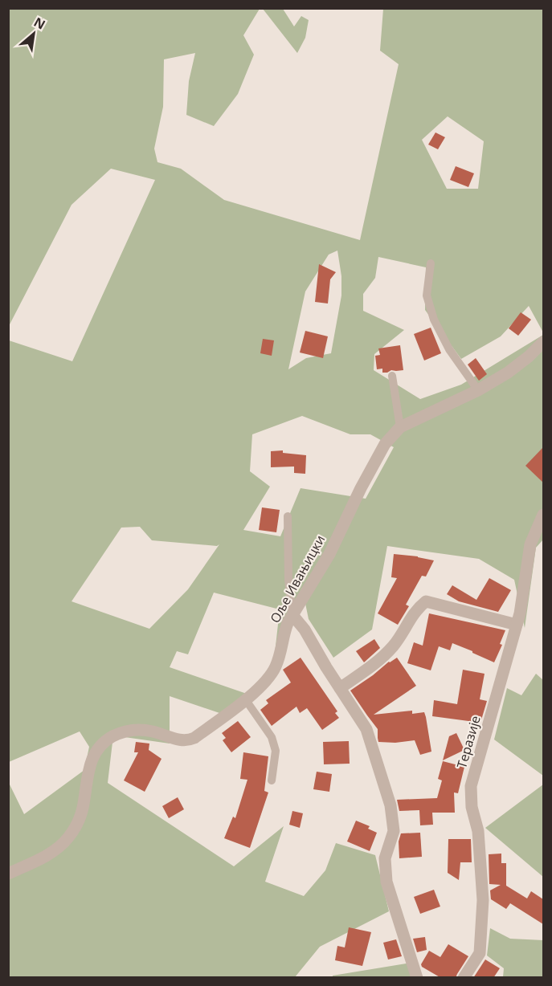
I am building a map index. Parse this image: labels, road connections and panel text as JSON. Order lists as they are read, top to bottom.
{
  "streets": {
    "street": ["Оље Ивањицки", "Теразије"]
  },
  "north": "top right"
}
